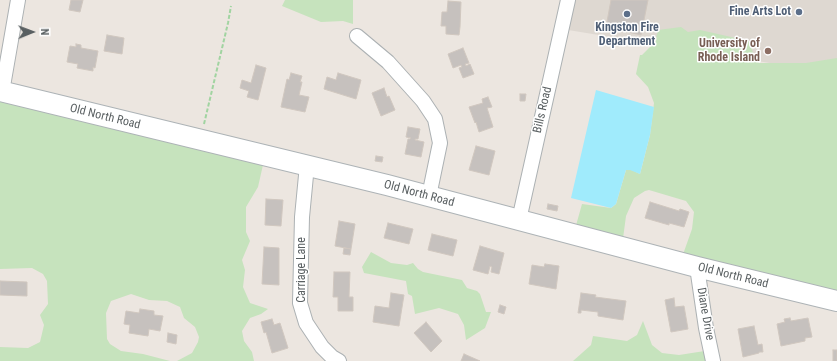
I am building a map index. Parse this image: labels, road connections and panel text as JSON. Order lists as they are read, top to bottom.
{
  "streets": {
    "street": [
      "Bills Road",
      "Old North Road",
      "Carriage Lane",
      "Diane Drive"
    ]
  },
  "crossings": [
    ["Bills Road", "Old North Road"],
    ["Old North Road", "Carriage Lane"],
    ["Old North Road", "Diane Drive"]
  ],
  "places": ["Fine Arts Lot", "Kingston Fire Department", "University of Rhode Island"],
  "north": "right"
}
